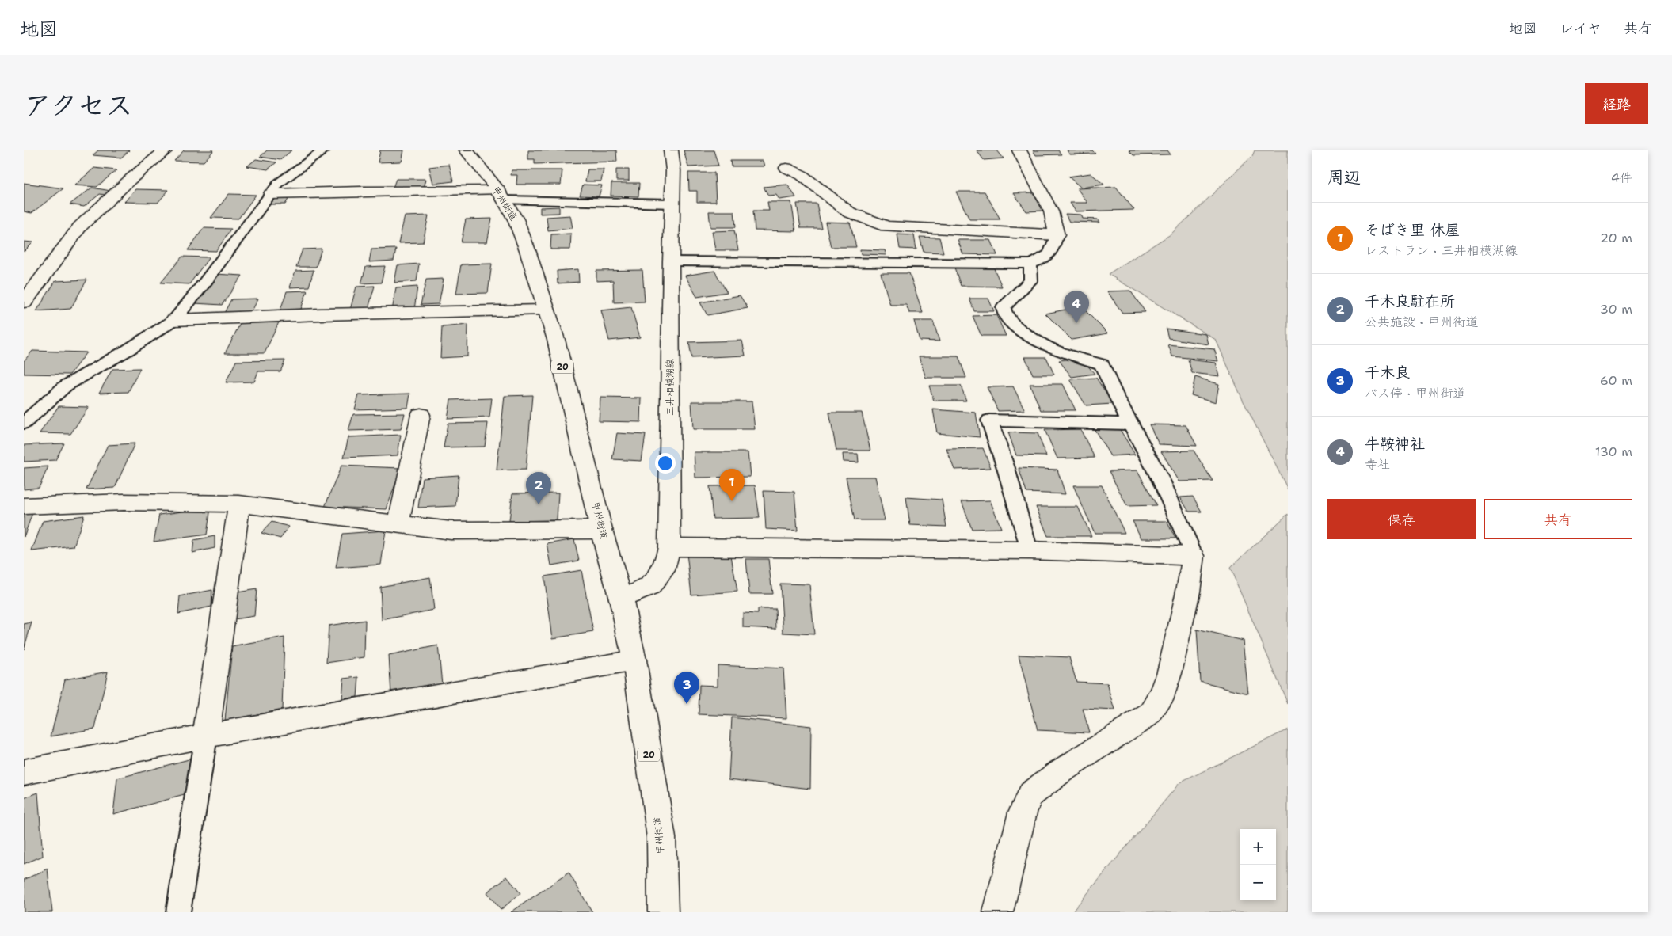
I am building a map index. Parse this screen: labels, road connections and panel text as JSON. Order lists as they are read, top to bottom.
{
  "streets": {
    "main road": ["甲州街道", "20", "三井相模湖線"]
  },
  "crossings": [
    ["甲州街道", "三井相模湖線"]
  ],
  "page": {
    "header": "地図",
    "nav": ["地図", "レイヤ", "共有"],
    "title": "アクセス",
    "buttons": [
      "経路",
      ["保存", "共有"]
    ],
    "heading": ["周辺", "4件"],
    "list": [
      {
        "mark": "1",
        "name": "そばき里 休屋",
        "note": "レストラン · 三井相模湖線",
        "value": "20 m"
      },
      {
        "mark": "2",
        "name": "千木良駐在所",
        "note": "公共施設 · 甲州街道",
        "value": "30 m"
      },
      {
        "mark": "3",
        "name": "千木良",
        "note": "バス停 · 甲州街道",
        "value": "60 m"
      },
      {
        "mark": "4",
        "name": "牛鞍神社",
        "note": "寺社",
        "value": "130 m"
      }
    ],
    "pins": [
      "4",
      "1",
      "2",
      "3"
    ],
    "map_buttons": ["+", "−"]
  }
}
